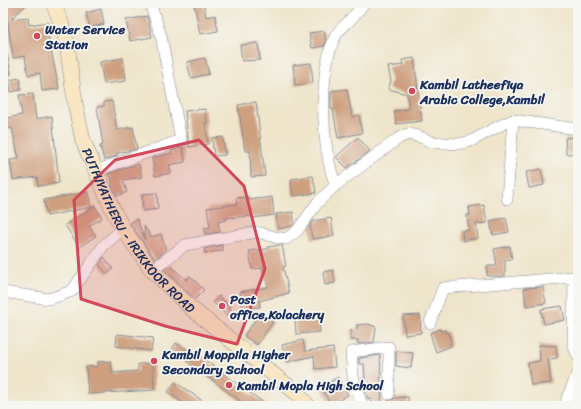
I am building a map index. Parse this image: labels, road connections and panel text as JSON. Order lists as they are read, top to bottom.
{
  "streets": {
    "main road": ["PUTHIYATHERU - IRIKKOOR ROAD"]
  },
  "places": [
    "Water Service Station",
    "Kambil Latheefiya Arabic College,Kambil",
    "Post office,Kolachery",
    "Kambil Moppila Higher Secondary School",
    "Kambil Mopla High School"
  ]
}
